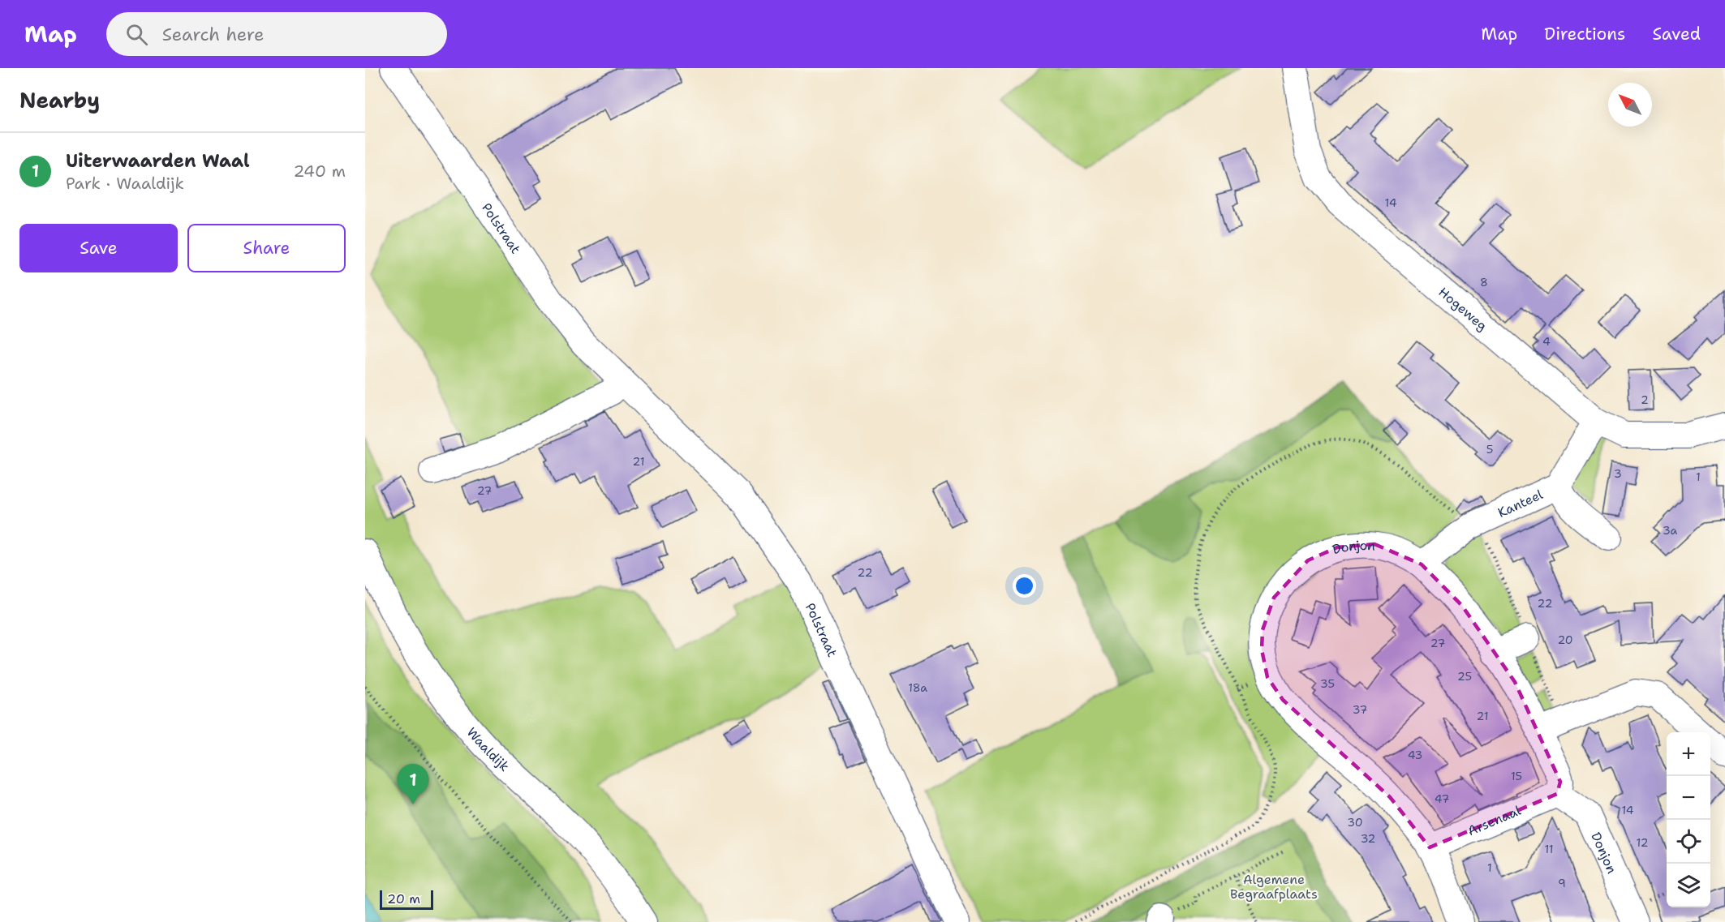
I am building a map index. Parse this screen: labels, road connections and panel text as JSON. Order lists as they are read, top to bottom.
{
  "streets": {
    "street": [
      "Polstraat",
      "Hogeweg",
      "Kanteel",
      "Donjon",
      "Waaldijk",
      "Arsenaal"
    ]
  },
  "crossings": [
    ["Hogeweg", "Kanteel"],
    ["Kanteel", "Donjon"],
    ["Donjon", "Arsenaal"]
  ],
  "parks": ["Algemene Begraafplaats"],
  "house_numbers": [
    "14",
    "8",
    "4",
    "2",
    "5",
    "21",
    "3",
    "1",
    "27",
    "3a",
    "22",
    "22",
    "20",
    "27",
    "25",
    "35",
    "18a",
    "37",
    "21",
    "43",
    "15",
    "47",
    "14",
    "30",
    "32",
    "12",
    "11",
    "1",
    "9"
  ],
  "scale_bar": "20 m",
  "north": "top left",
  "page": {
    "header": "Map",
    "search": "Search here",
    "nav": ["Map", "Directions", "Saved"],
    "heading": "Nearby",
    "list": [
      {
        "mark": "1",
        "name": "Uiterwaarden Waal",
        "note": "Park · Waaldijk",
        "value": "240 m"
      }
    ],
    "buttons": ["Save", "Share"],
    "map_buttons": ["+", "−"],
    "pins": "1",
    "scale": "20 m"
  }
}
